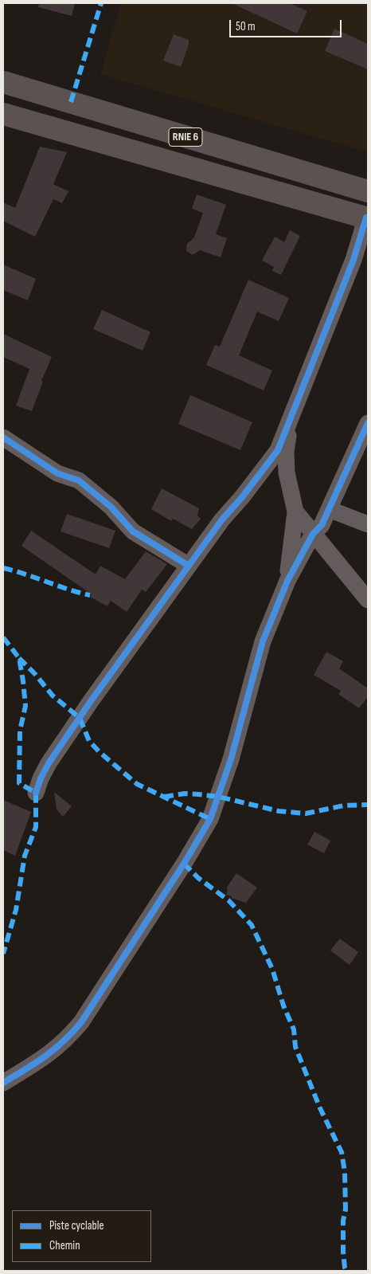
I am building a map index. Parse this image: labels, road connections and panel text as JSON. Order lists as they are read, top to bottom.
{
  "streets": {
    "main road": ["RNIE 6"]
  },
  "legend": ["Piste cyclable", "Chemin"],
  "scale_bar": "50 m"
}
